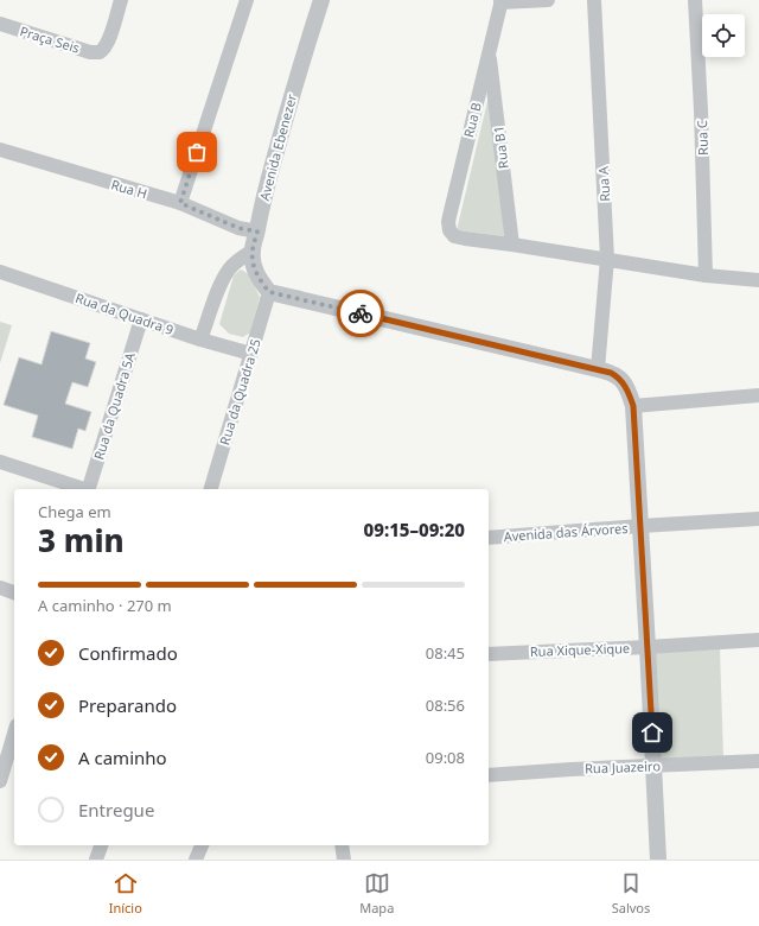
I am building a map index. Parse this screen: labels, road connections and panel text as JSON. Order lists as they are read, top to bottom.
{
  "streets": {
    "street": [
      "Praça Seis",
      "Rua B",
      "Rua C",
      "Avenida Ebenezer",
      "Rua B1",
      "Rua A",
      "Rua H",
      "Rua da Quadra 9",
      "Rua da Quadra 25",
      "Rua da Quadra 5A",
      "Avenida das Árvores",
      "Rua Xique-Xique",
      "Rua Juazeiro"
    ]
  },
  "crossings": [
    ["Rua B", "Rua B1"],
    ["Avenida Ebenezer", "Rua H"],
    ["Avenida Ebenezer", "Rua da Quadra 25"],
    ["Rua da Quadra 9", "Rua da Quadra 25"],
    ["Rua da Quadra 9", "Rua da Quadra 5A"]
  ],
  "page": {
    "heading": ["3 min", "Chega em", "09:15–09:20"],
    "bar": "A caminho · 270 m",
    "list": [
      ["Confirmado", "08:45"],
      ["Preparando", "08:56"],
      ["A caminho", "09:08"],
      "Entregue"
    ],
    "tabs": ["Início", "Mapa", "Salvos"]
  }
}
